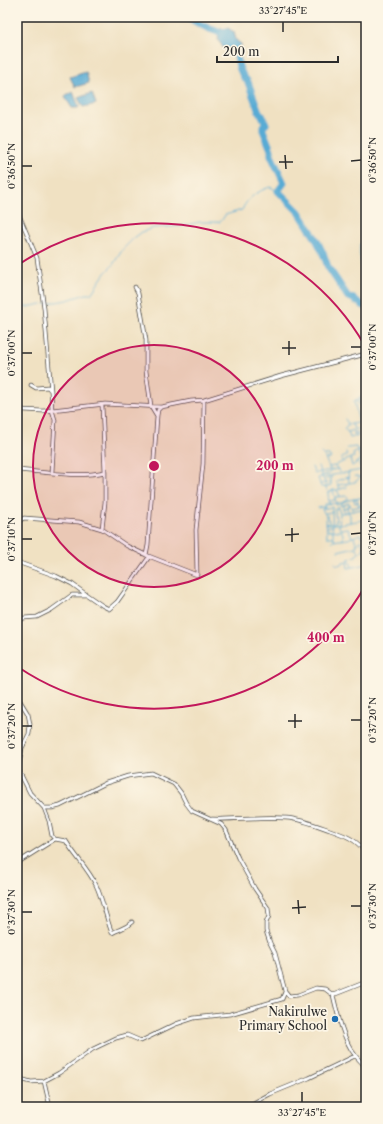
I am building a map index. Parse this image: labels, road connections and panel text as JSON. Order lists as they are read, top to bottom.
{
  "places": ["Nakirulwe Primary School"],
  "scale_bar": "200 m",
  "coordinates": [
    "33°27'45\"E",
    "0°36'50\"N",
    "0°37'00\"N",
    "0°37'10\"N",
    "0°37'20\"N",
    "0°37'30\"N"
  ],
  "rings": ["200 m", "400 m"]
}
